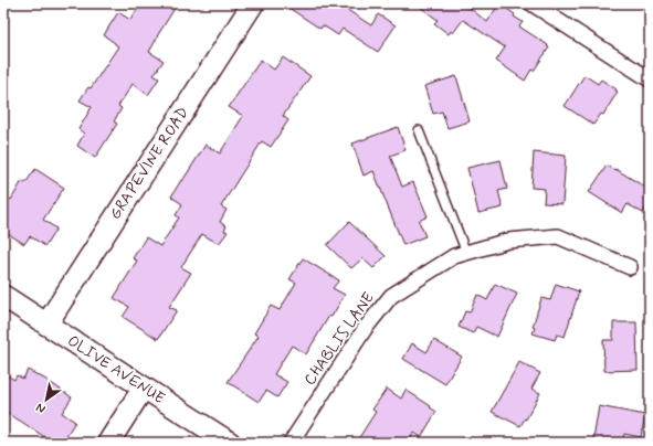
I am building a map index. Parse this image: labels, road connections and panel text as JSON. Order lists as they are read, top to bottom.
{
  "streets": {
    "main road": ["GRAPEVINE ROAD", "OLIVE AVENUE"],
    "street": ["CHABLIS LANE"]
  },
  "crossings": [
    ["GRAPEVINE ROAD", "OLIVE AVENUE"]
  ],
  "north": "bottom left"
}
